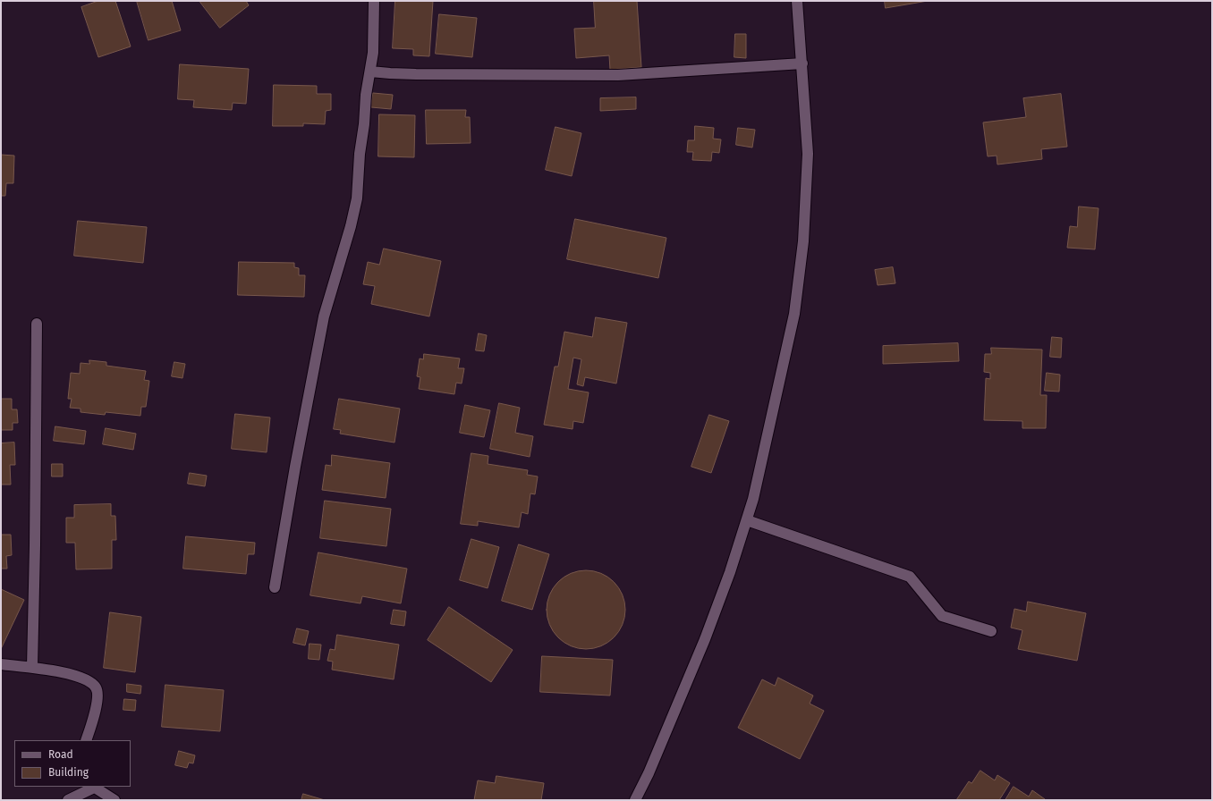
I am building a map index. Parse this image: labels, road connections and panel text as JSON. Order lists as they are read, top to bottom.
{
  "legend": ["Road", "Building"]
}
